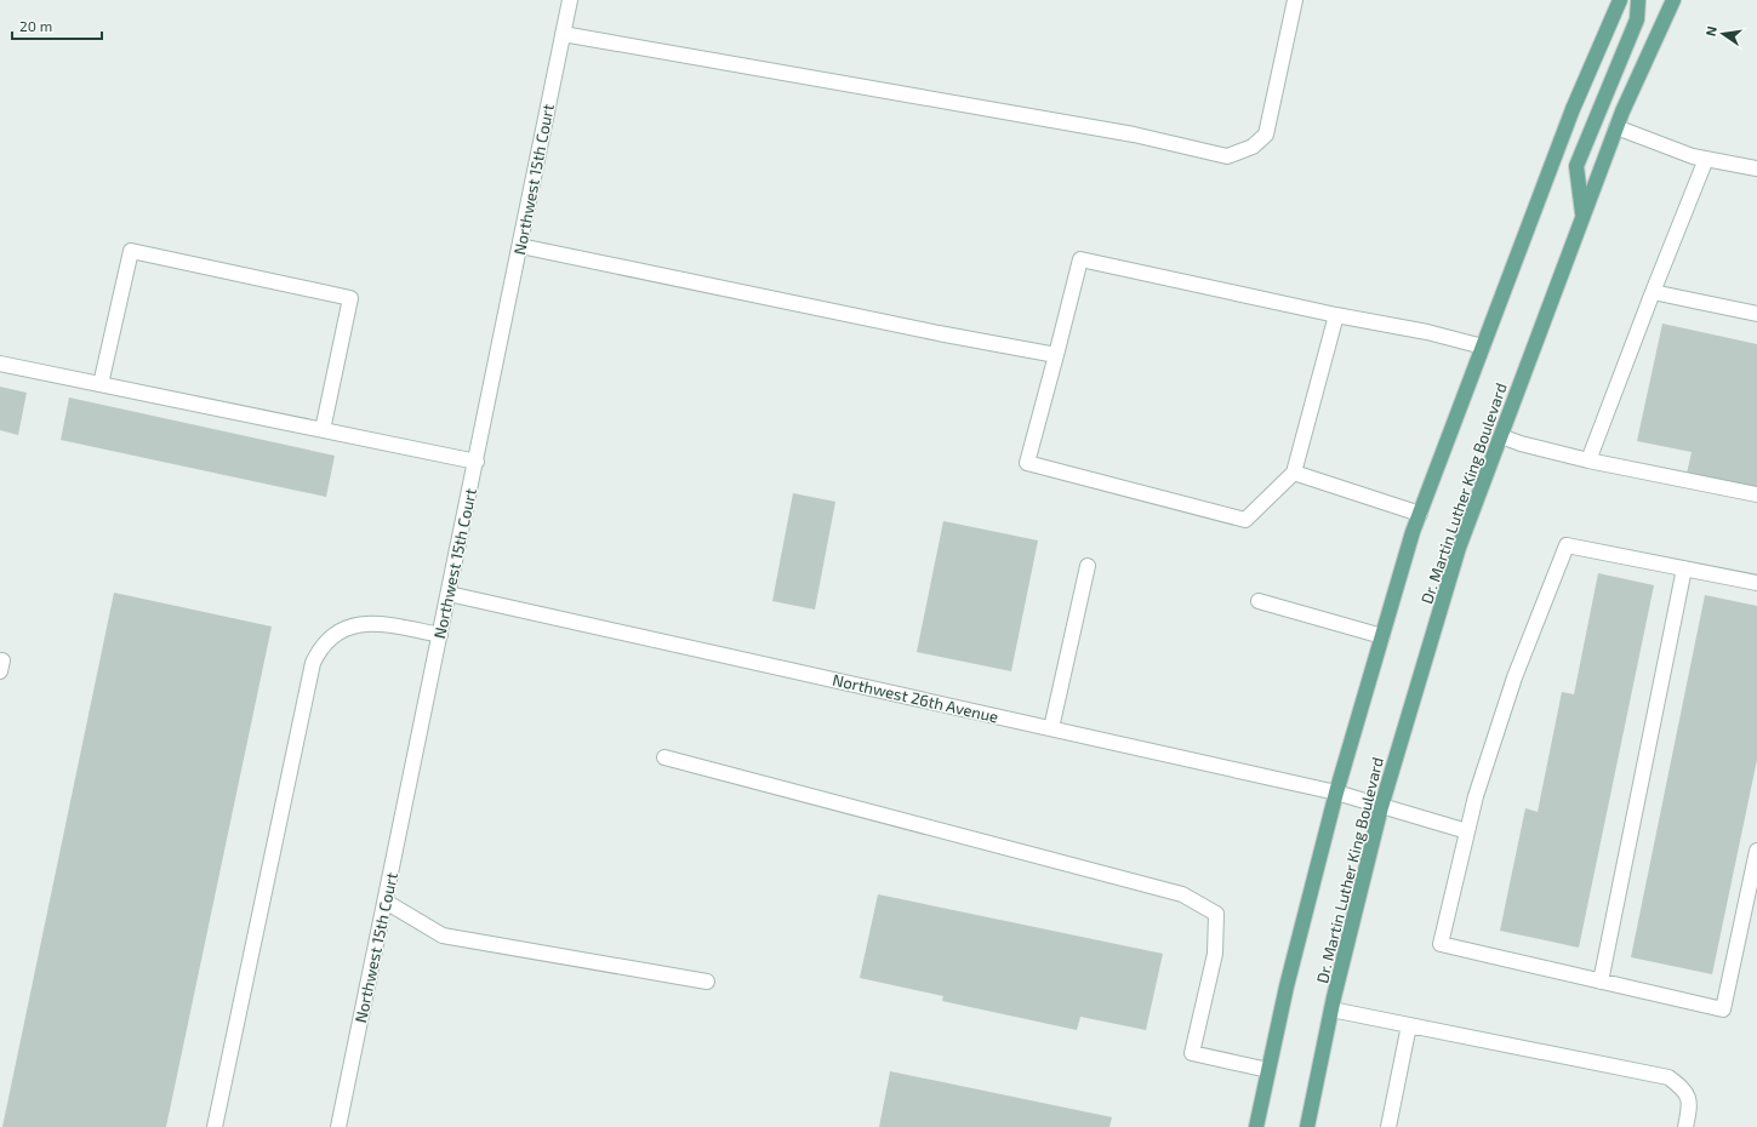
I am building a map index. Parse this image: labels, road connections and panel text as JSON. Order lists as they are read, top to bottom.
{
  "streets": {
    "main road": ["Dr. Martin Luther King Boulevard"],
    "street": ["Northwest 15th Court", "Northwest 26th Avenue"]
  },
  "crossings": [
    ["Northwest 15th Court", "Northwest 26th Avenue"],
    ["Dr. Martin Luther King Boulevard", "Northwest 26th Avenue"]
  ],
  "scale_bar": "20 m",
  "north": "left"
}
